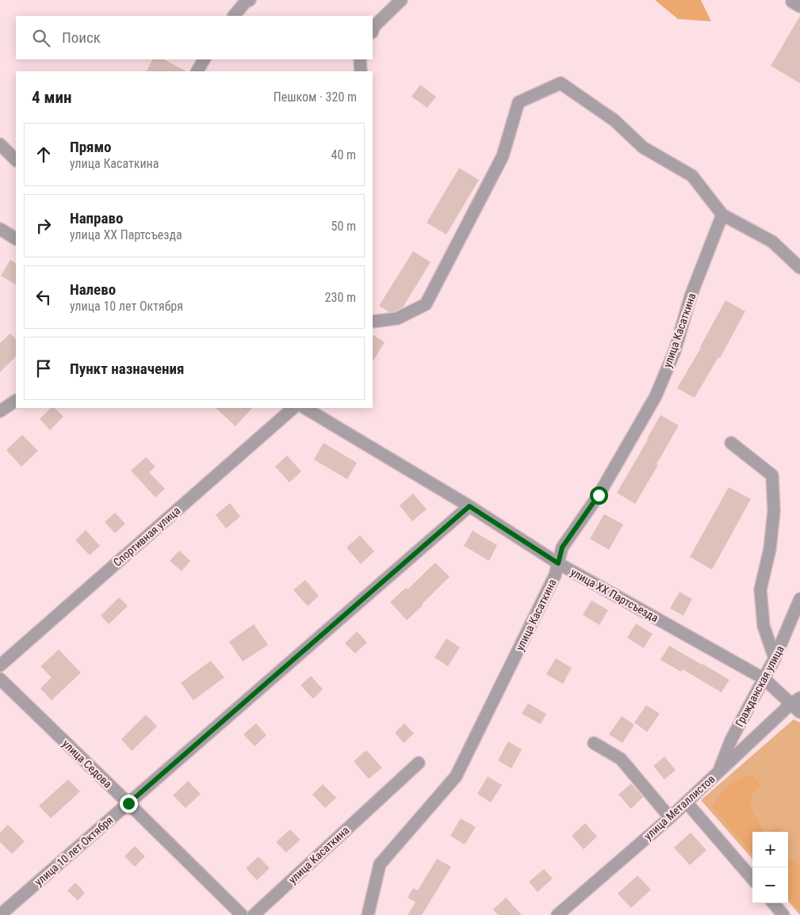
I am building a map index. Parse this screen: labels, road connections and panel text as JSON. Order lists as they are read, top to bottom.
{
  "streets": {
    "street": [
      "улица Касаткина",
      "Спортивная улица",
      "улица XX Партсъезда",
      "Гражданская улица",
      "улица Седова",
      "улица Металлистов",
      "улица 10 лет Октября"
    ]
  },
  "crossings": [
    ["улица Касаткина", "улица XX Партсъезда"],
    ["улица XX Партсъезда", "Гражданская улица"],
    ["улица XX Партсъезда", "улица Металлистов"],
    ["улица XX Партсъезда", "улица 10 лет Октября"],
    ["Гражданская улица", "улица Металлистов"],
    ["улица Седова", "улица 10 лет Октября"]
  ],
  "page": {
    "search": "Поиск",
    "heading": ["4 мин", "Пешком · 320 m"],
    "list": [
      ["Прямо", "улица Касаткина", "40 m"],
      ["Направо", "улица XX Партсъезда", "50 m"],
      ["Налево", "улица 10 лет Октября", "230 m"],
      "Пункт назначения"
    ],
    "map_buttons": ["+", "−"]
  }
}
